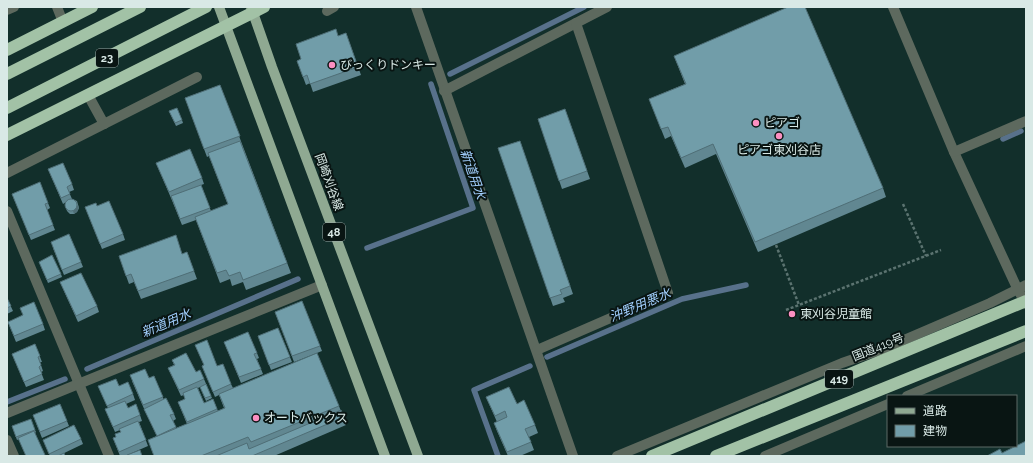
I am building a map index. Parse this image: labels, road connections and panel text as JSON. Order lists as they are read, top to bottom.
{
  "streets": {
    "highway": ["23", "国道419号", "419"],
    "main road": ["岡崎刈谷線", "48"]
  },
  "water": ["新道用水", "沖野用悪水"],
  "places": [
    "びっくりドンキー",
    "ピアゴ",
    "ピアゴ東刈谷店",
    "東刈谷児童館",
    "オートバックス"
  ],
  "legend": ["道路", "建物"]
}
